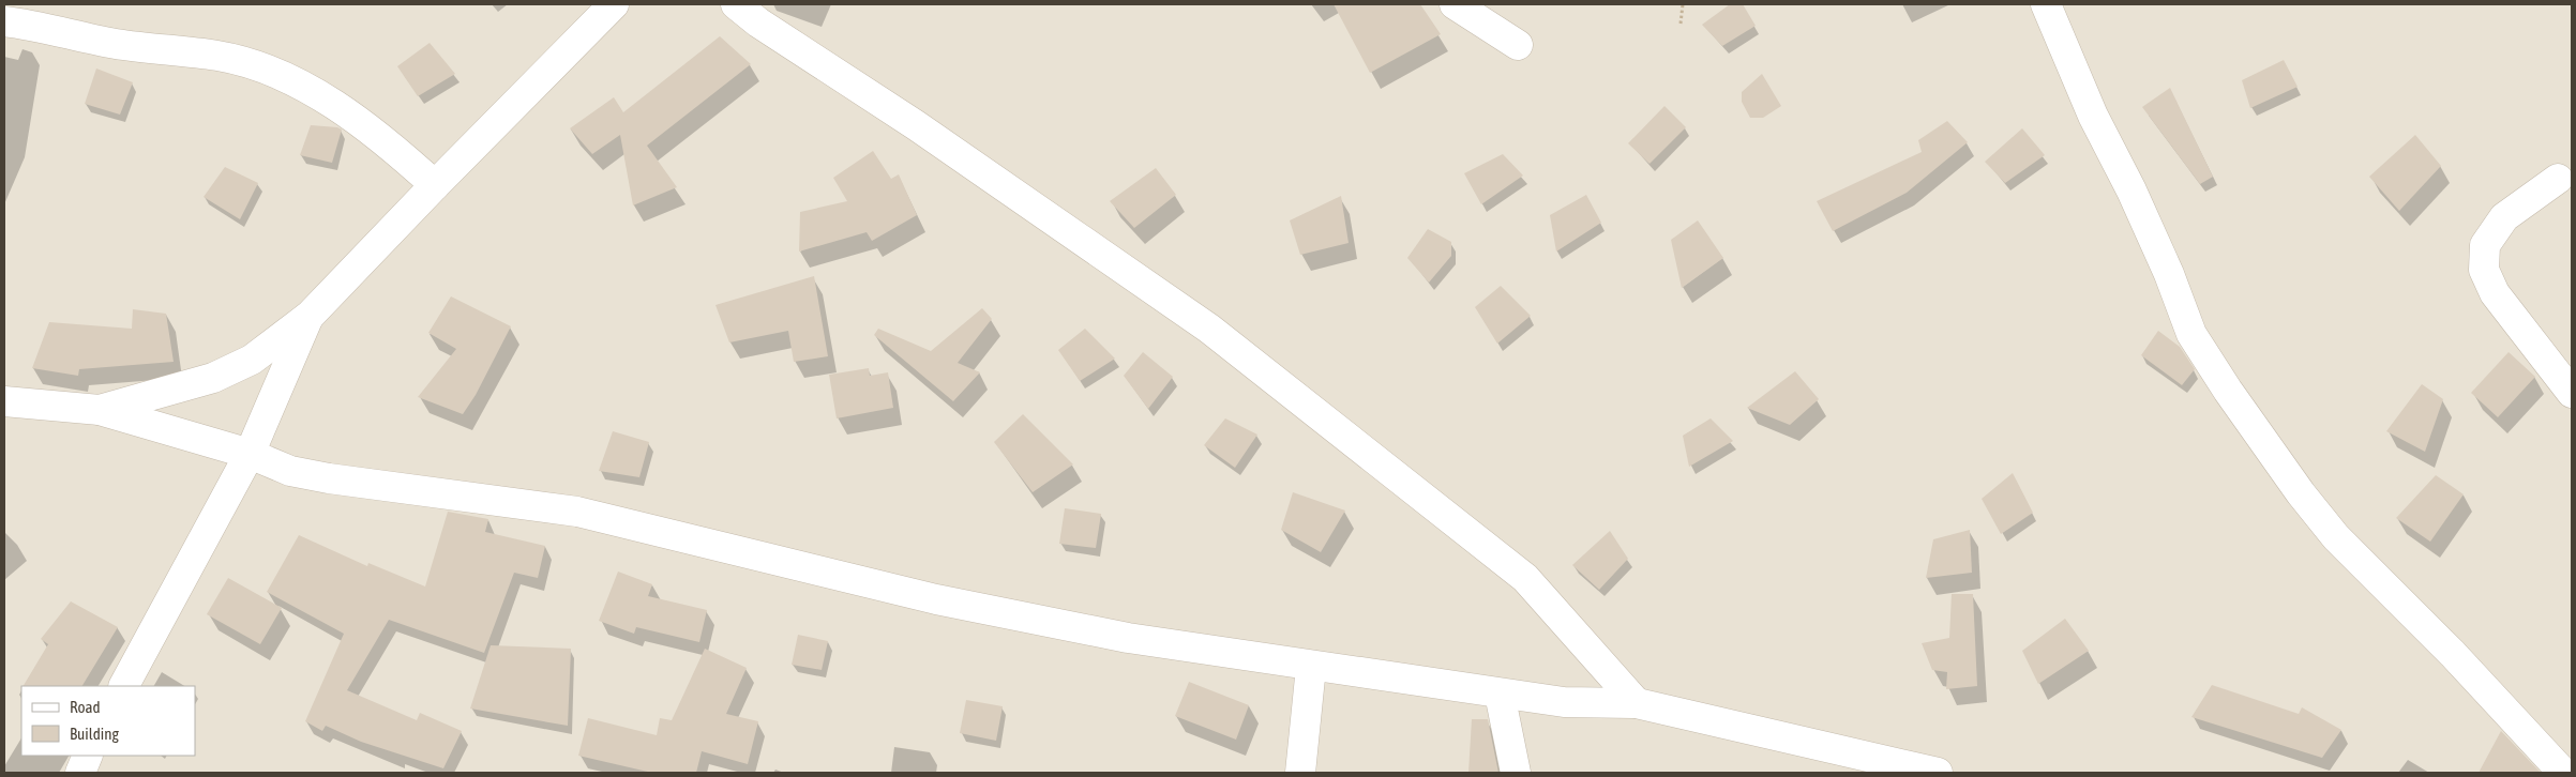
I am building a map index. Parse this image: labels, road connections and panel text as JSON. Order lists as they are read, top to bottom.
{
  "legend": ["Road", "Building"]
}
